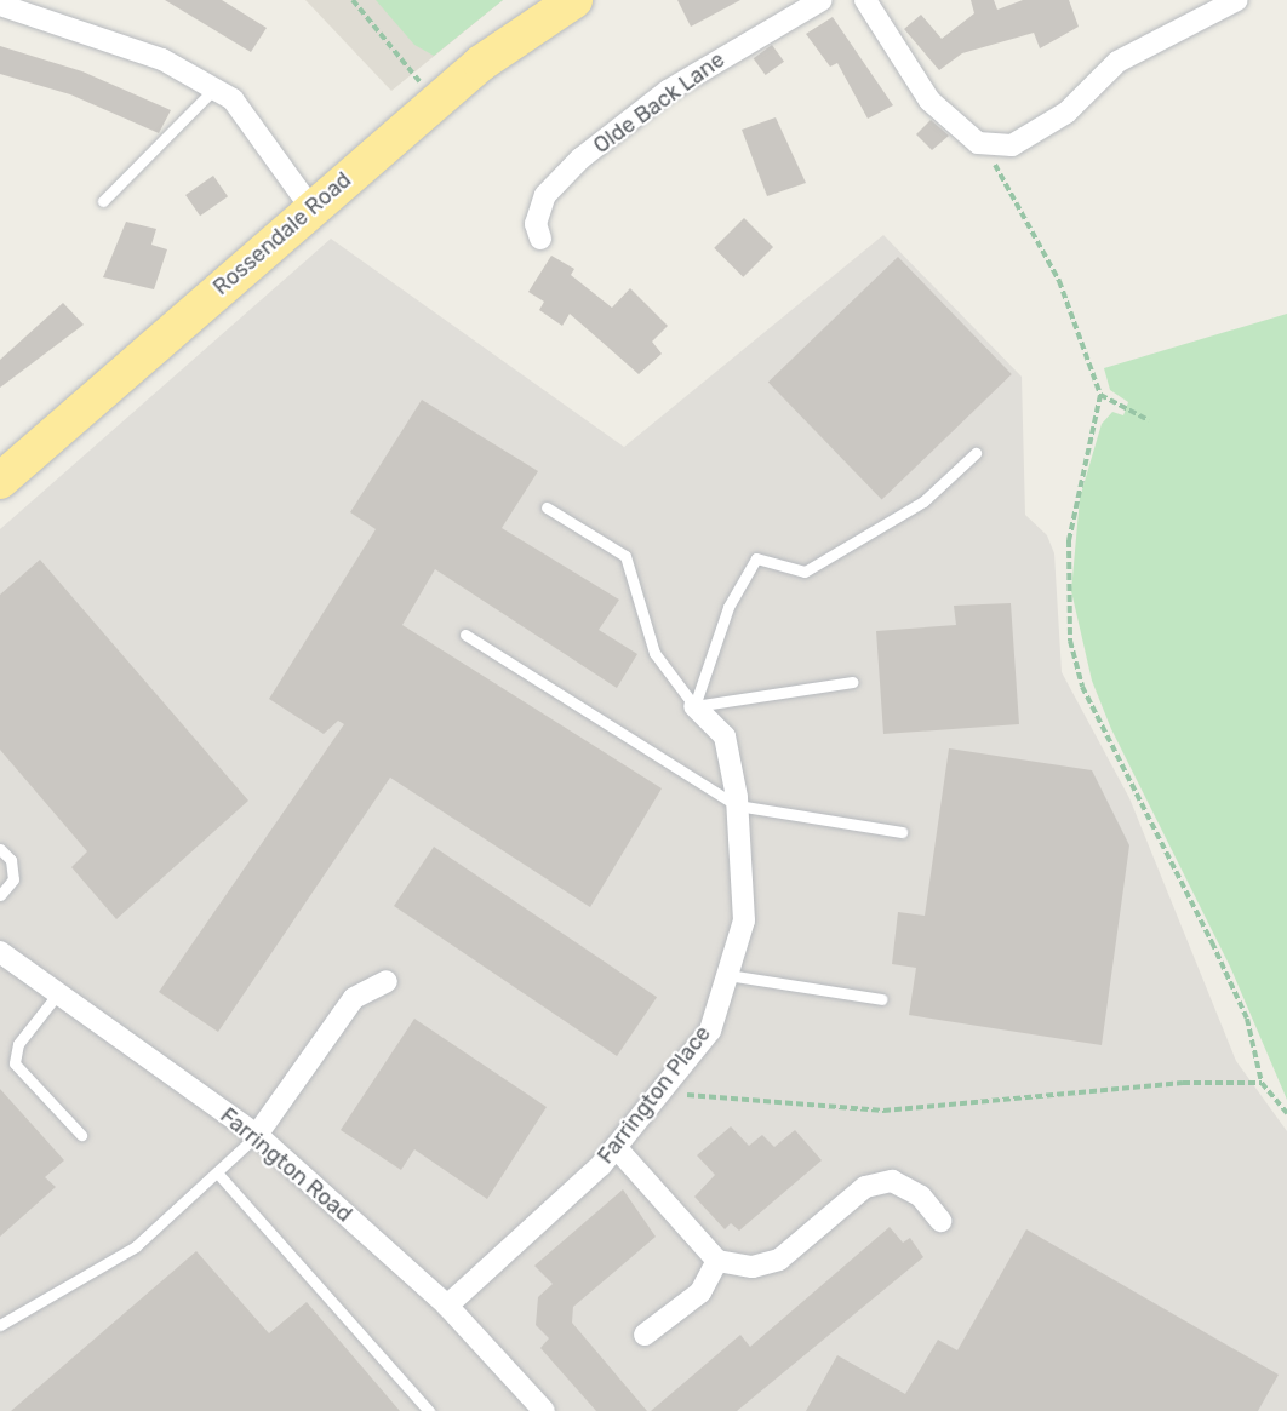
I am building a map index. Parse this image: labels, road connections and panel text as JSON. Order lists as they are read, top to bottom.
{
  "streets": {
    "highway": ["Rossendale Road"],
    "street": ["Olde Back Lane", "Farrington Place", "Farrington Road"]
  },
  "crossings": [
    ["Farrington Place", "Farrington Road"]
  ]
}
